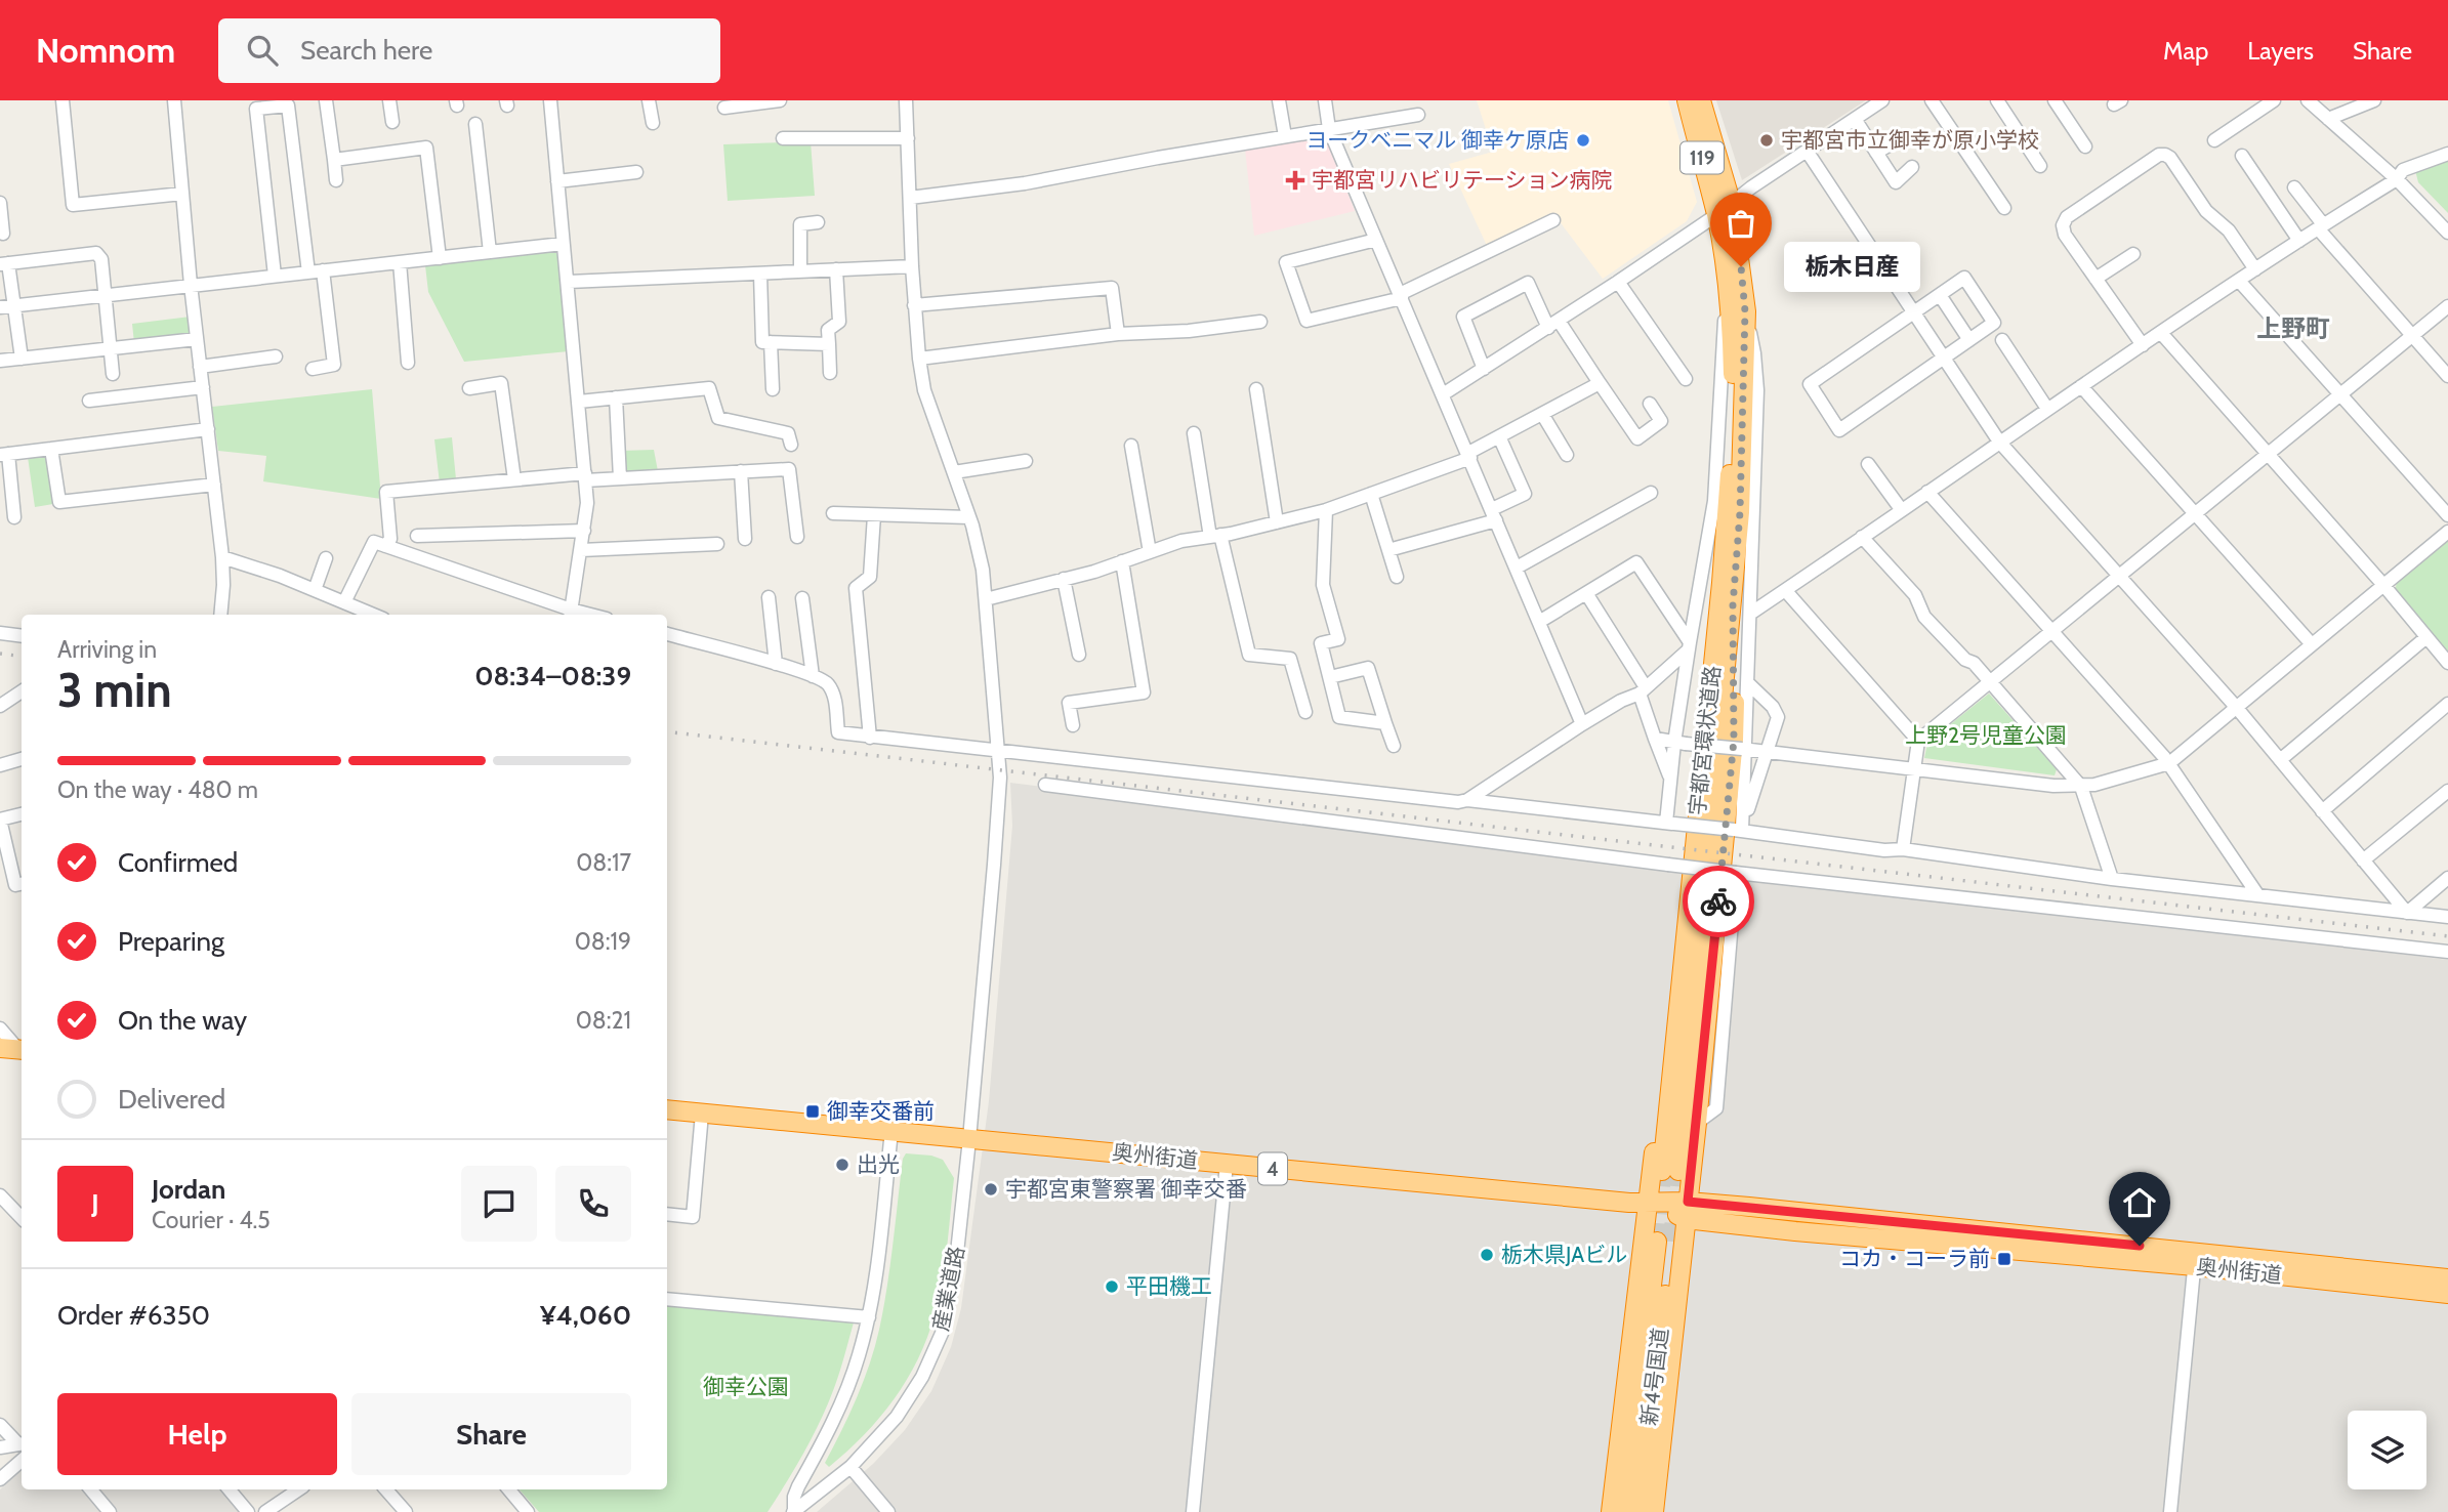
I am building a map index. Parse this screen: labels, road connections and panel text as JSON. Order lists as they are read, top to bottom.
{
  "streets": {
    "highway": [
      "119",
      "宇都宮環状道路",
      "奥州街道",
      "4",
      "新4号国道"
    ],
    "street": ["産業道路"]
  },
  "crossings": [
    ["奥州街道", "産業道路"]
  ],
  "districts": ["上野町"],
  "parks": ["上野2号児童公園", "御幸公園"],
  "places": {
    "other": [
      "ヨークベニマル 御幸ケ原店",
      "宇都宮市立御幸が原小学校",
      "栃木日産",
      "出光",
      "宇都宮東警察署 御幸交番",
      "栃木県JAビル",
      "平田機工"
    ],
    "health": ["宇都宮リハビリテーション病院"],
    "transit": ["御幸交番前", "コカ・コーラ前"]
  },
  "page": {
    "header": "Nomnom",
    "search": "Search here",
    "nav": ["Map", "Layers", "Share"],
    "bubble": "栃木日産",
    "heading": ["3 min", "Arriving in", "08:34–08:39"],
    "panel": [
      "Jordan",
      "Courier · 4.5",
      "Order #6350",
      "¥4,060"
    ],
    "bar": "On the way · 480 m",
    "list": [
      ["Confirmed", "08:17"],
      ["Preparing", "08:19"],
      ["On the way", "08:21"],
      "Delivered"
    ],
    "round": "J",
    "buttons": ["Help", "Share"]
  }
}
